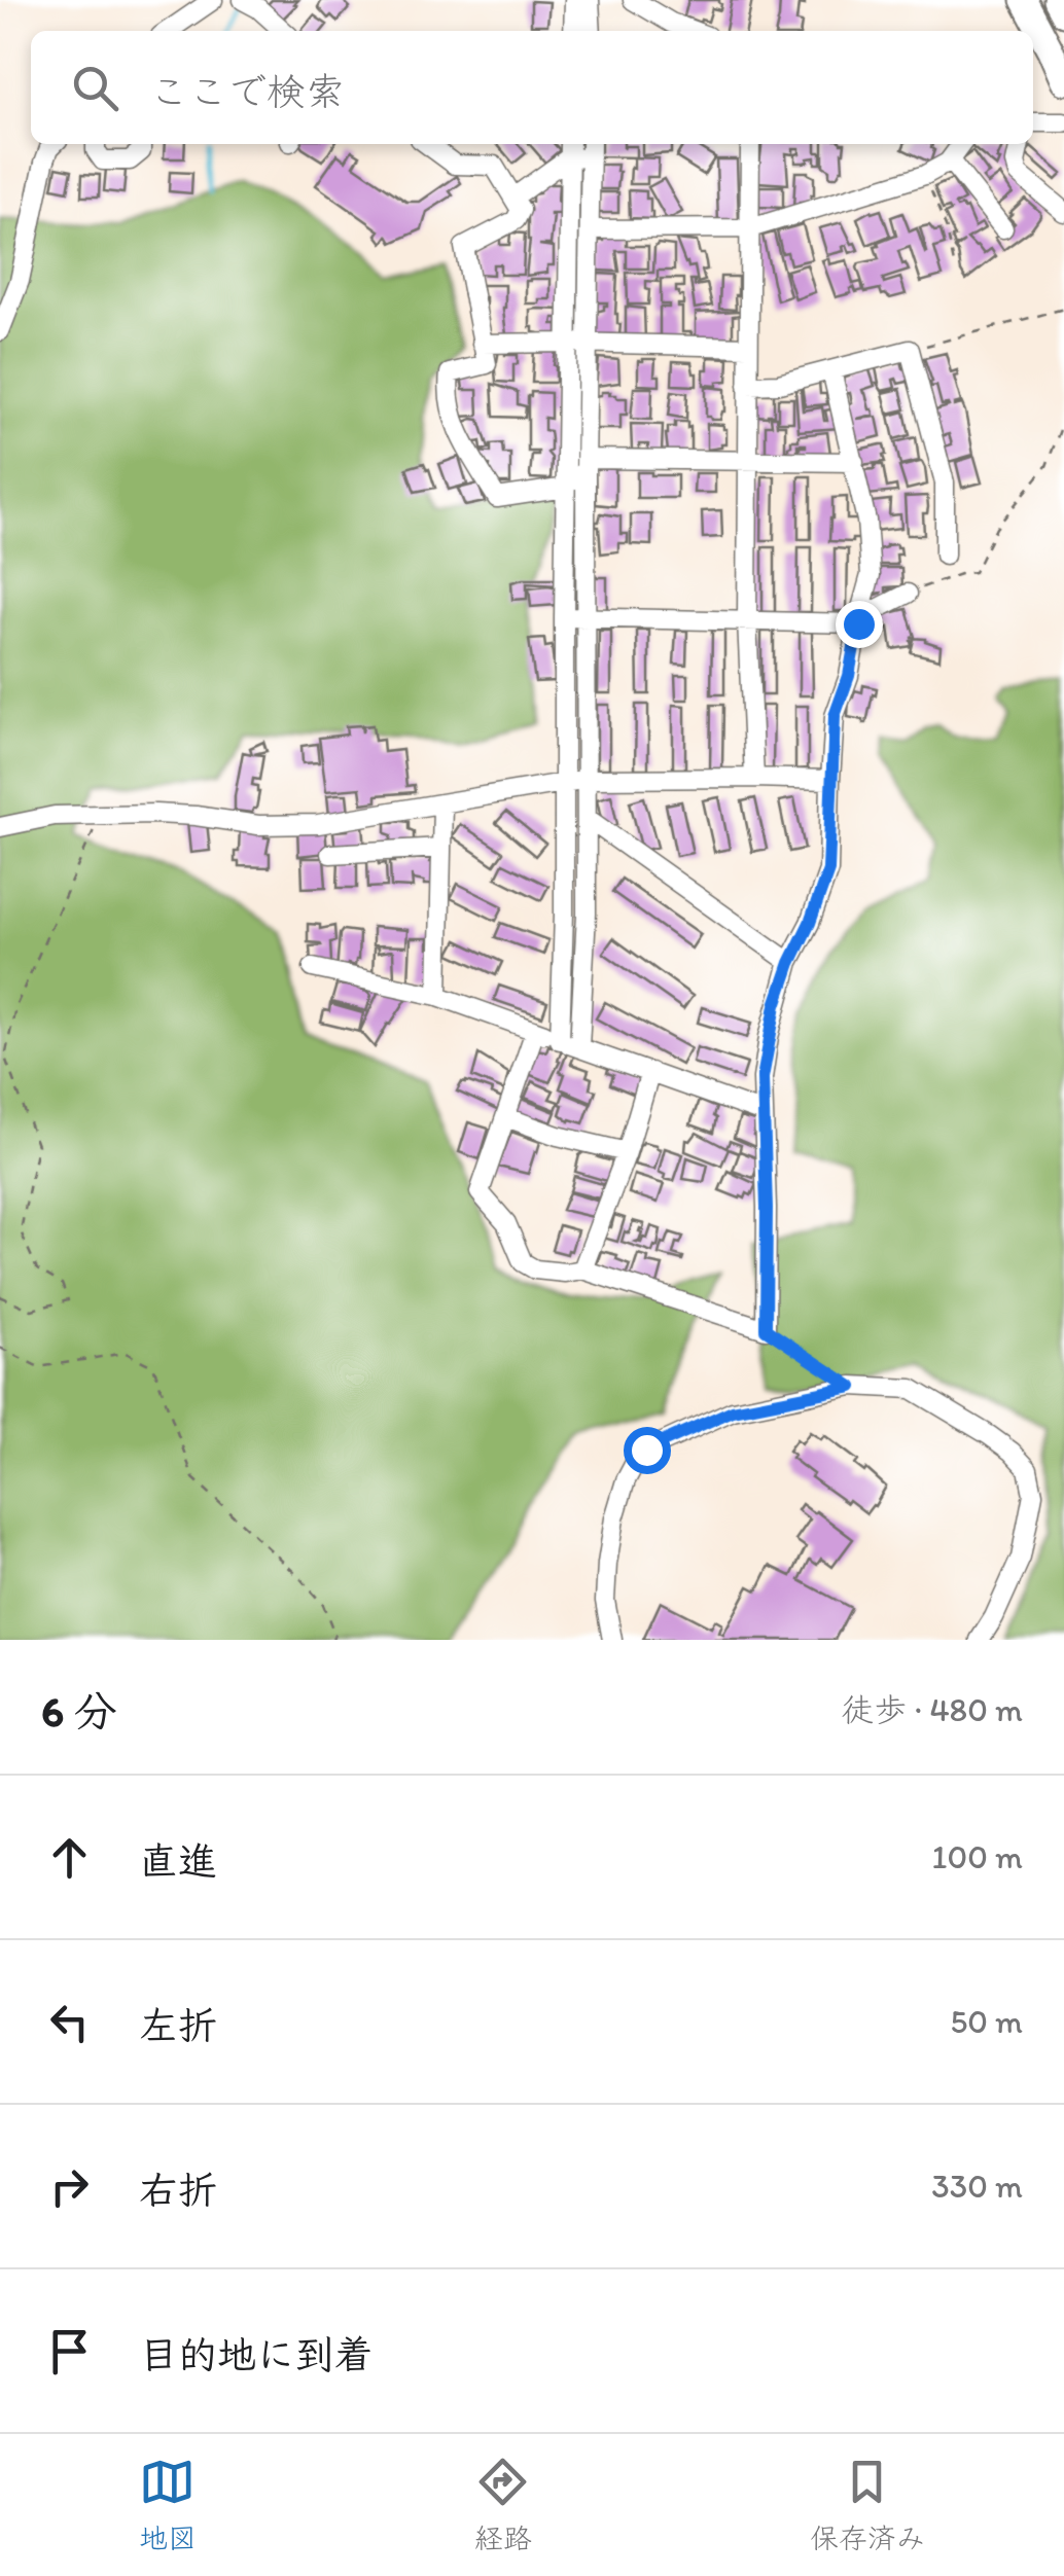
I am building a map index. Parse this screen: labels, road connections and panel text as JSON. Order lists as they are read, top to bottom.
{
  "page": {
    "search": "ここで検索",
    "heading": ["6 分", "徒歩 · 480 m"],
    "list": [
      ["直進", "100 m"],
      ["左折", "50 m"],
      ["右折", "330 m"],
      "目的地に到着"
    ],
    "nav": ["地図", "経路", "保存済み"]
  }
}
